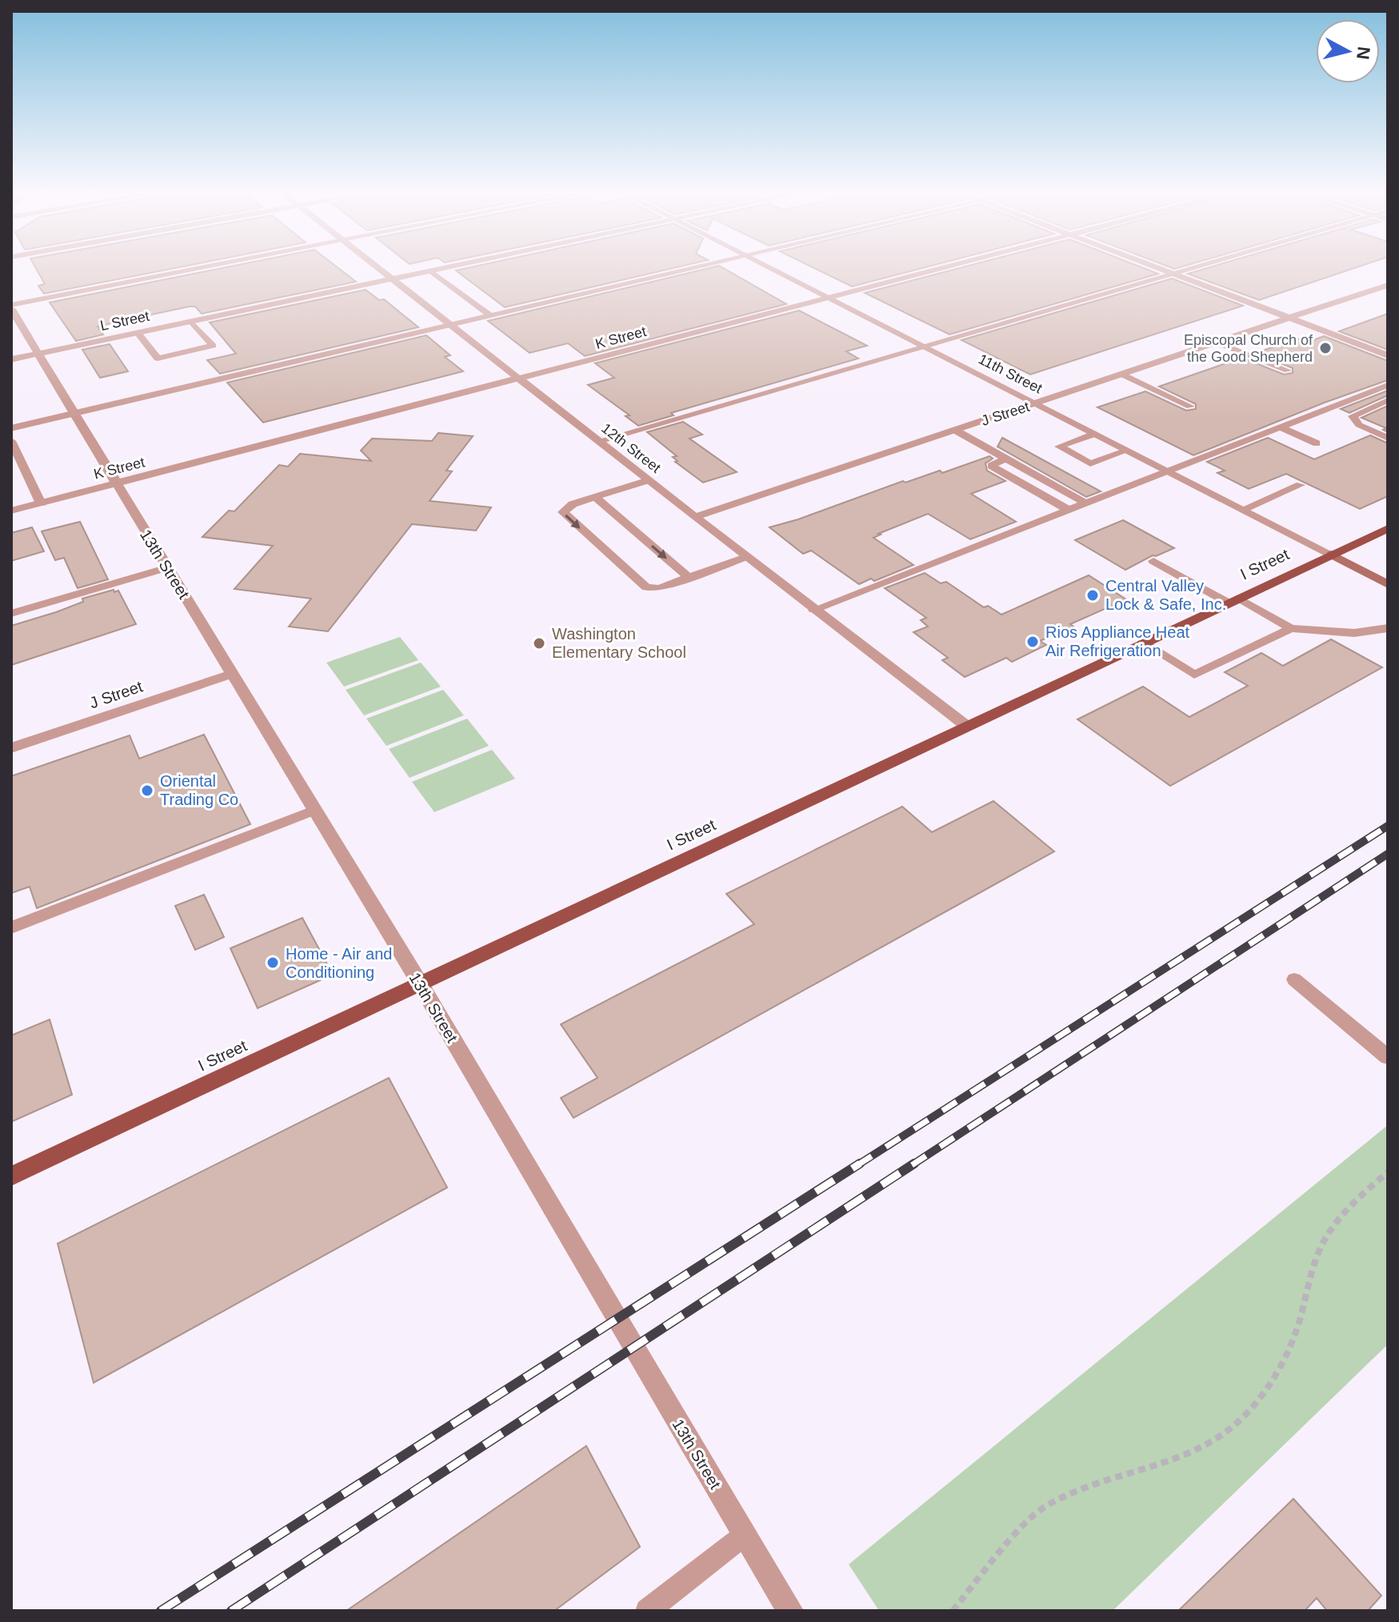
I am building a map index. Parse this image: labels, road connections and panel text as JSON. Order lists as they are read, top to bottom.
{
  "streets": {
    "main road": ["11th Street", "I Street"],
    "street": [
      "L Street",
      "K Street",
      "J Street",
      "12th Street",
      "13th Street"
    ]
  },
  "crossings": [
    ["L Street", "12th Street"],
    ["L Street", "13th Street"],
    ["K Street", "11th Street"],
    ["K Street", "12th Street"],
    ["K Street", "13th Street"],
    ["11th Street", "J Street"],
    ["11th Street", "I Street"],
    ["J Street", "12th Street"],
    ["J Street", "13th Street"],
    ["12th Street", "I Street"],
    ["13th Street", "I Street"]
  ],
  "places": [
    "Episcopal Church of the Good Shepherd",
    "Central Valley Lock & Safe, Inc.",
    "Rios Appliance Heat Air Refrigeration",
    "Washington Elementary School",
    "Oriental Trading Co",
    "Home - Air and Conditioning"
  ],
  "north": "right"
}
